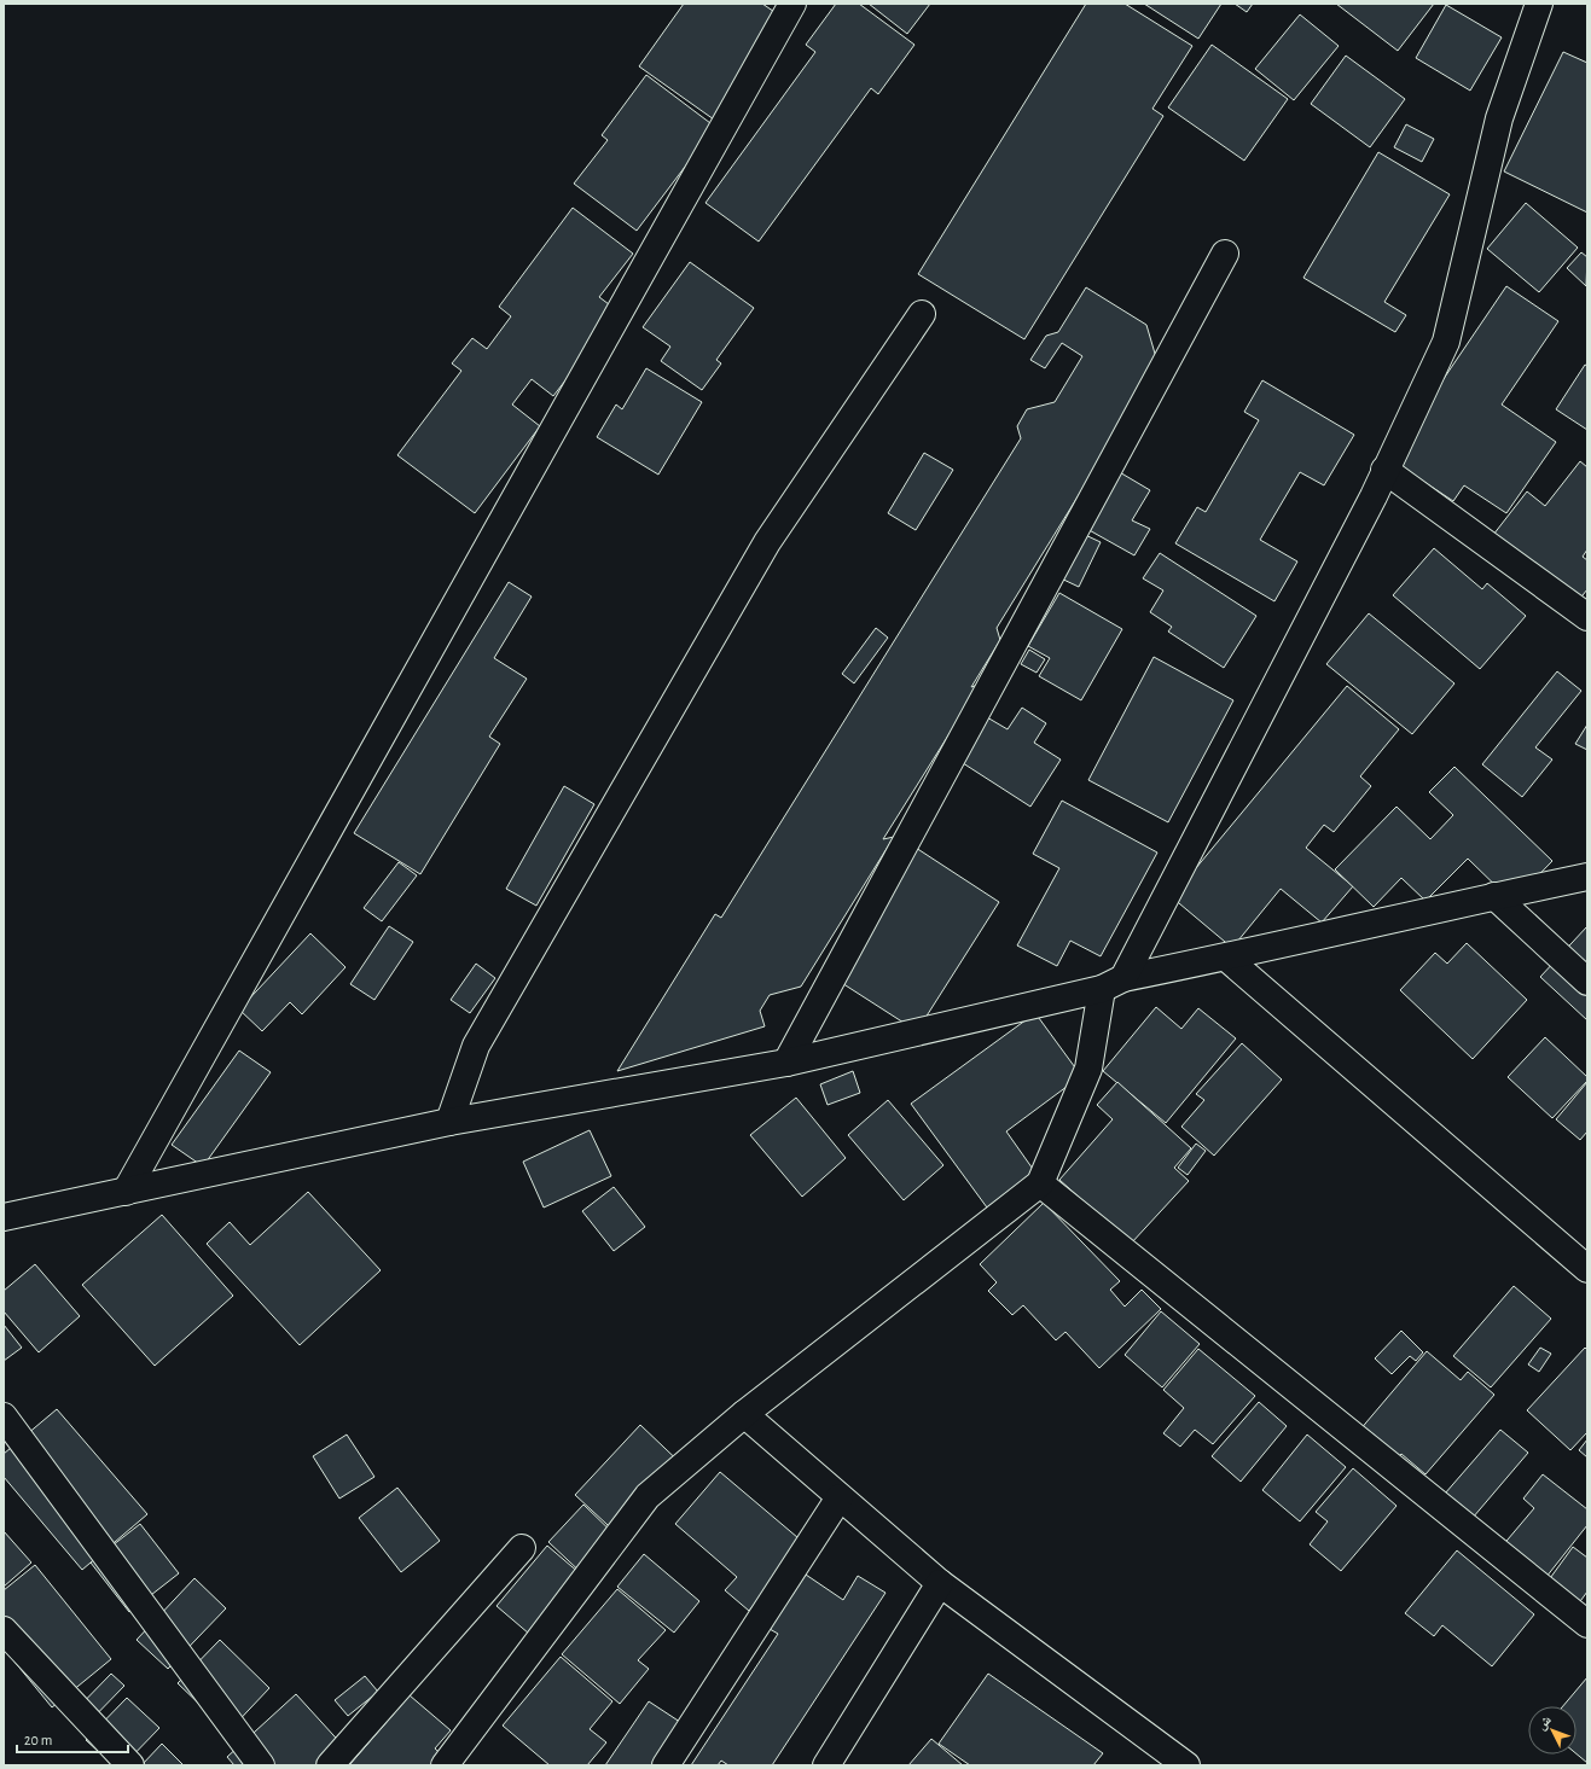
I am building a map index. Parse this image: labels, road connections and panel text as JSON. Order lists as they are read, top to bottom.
{
  "scale_bar": "20 m",
  "north": "top left"
}
